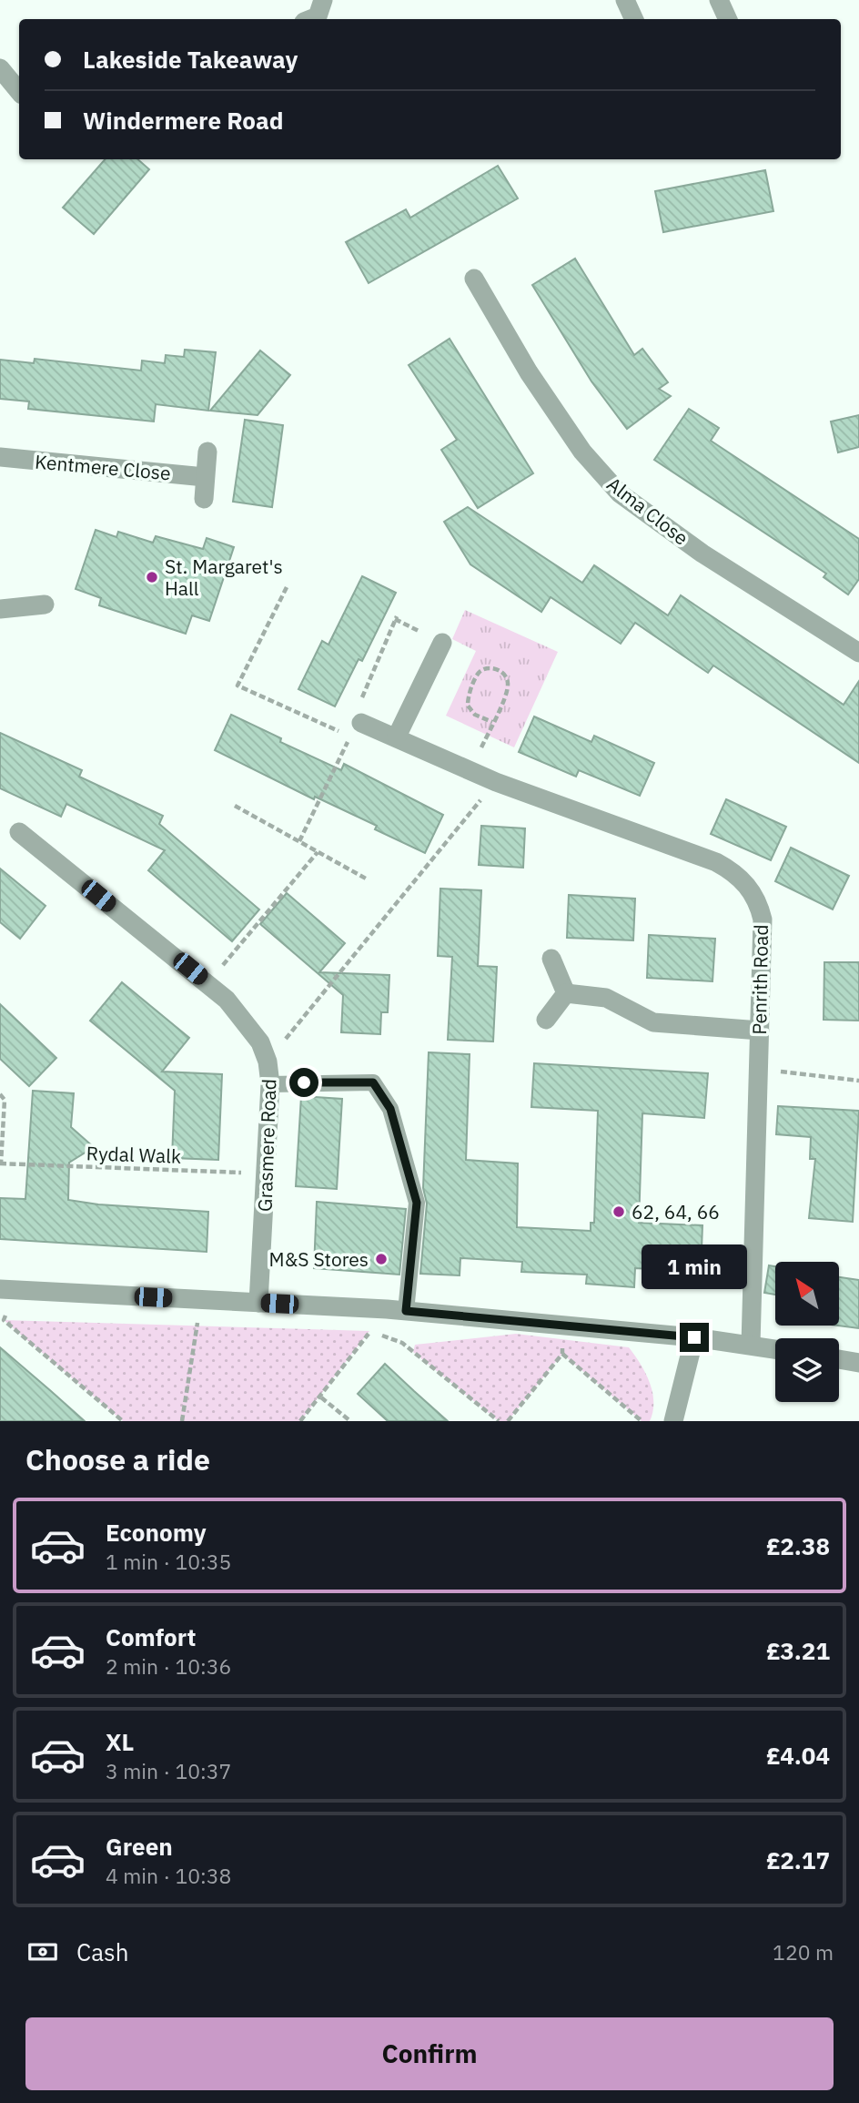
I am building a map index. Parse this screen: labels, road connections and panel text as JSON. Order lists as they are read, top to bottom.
{
  "streets": {
    "street": [
      "Kentmere Close",
      "Alma Close",
      "Penrith Road",
      "Grasmere Road"
    ],
    "path": ["Rydal Walk"]
  },
  "crossings": [
    ["Grasmere Road", "Rydal Walk"]
  ],
  "places": ["St. Margaret's Hall", "62, 64, 66", "M&S Stores"],
  "north": "top left",
  "page": {
    "banner": ["Lakeside Takeaway", "Windermere Road"],
    "bubble": "1 min",
    "heading": "Choose a ride",
    "list": [
      {
        "name": "Economy",
        "note": "1 min · 10:35",
        "value": "£2.38"
      },
      {
        "name": "Comfort",
        "note": "2 min · 10:36",
        "value": "£3.21"
      },
      {
        "name": "XL",
        "note": "3 min · 10:37",
        "value": "£4.04"
      },
      {
        "name": "Green",
        "note": "4 min · 10:38",
        "value": "£2.17"
      }
    ],
    "pay": ["Cash", "120 m"],
    "buttons": "Confirm"
  }
}
